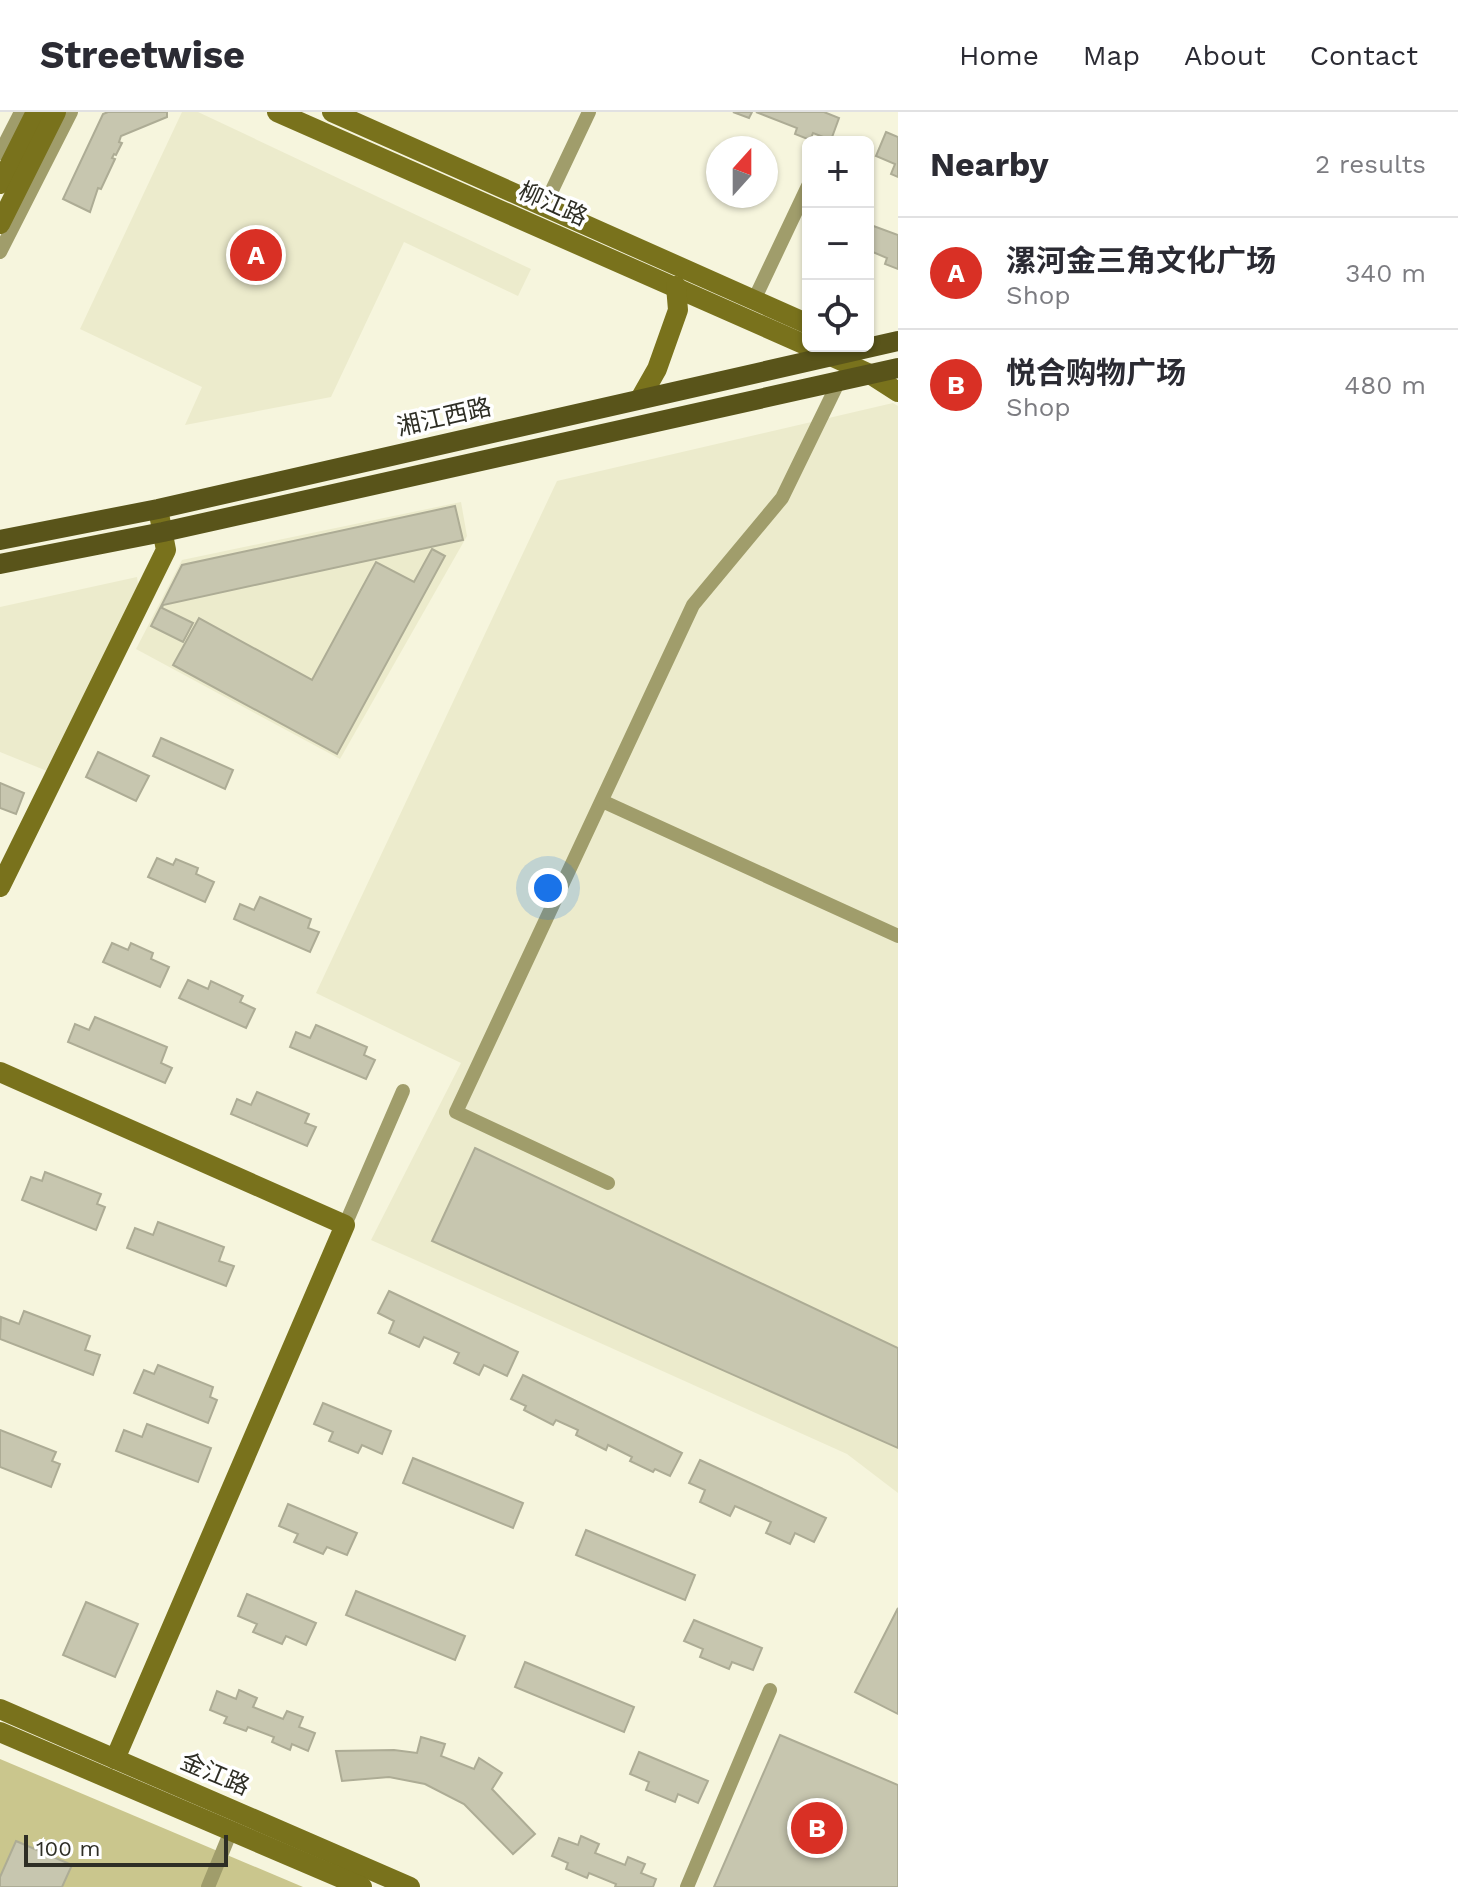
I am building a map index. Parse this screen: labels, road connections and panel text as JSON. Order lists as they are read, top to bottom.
{
  "streets": {
    "main road": ["湘江西路"],
    "street": ["柳江路", "金江路"]
  },
  "crossings": [
    ["柳江路", "湘江西路"]
  ],
  "scale_bar": "100 m",
  "north": "top",
  "page": {
    "header": "Streetwise",
    "nav": [
      "Home",
      "Map",
      "About",
      "Contact"
    ],
    "heading": ["Nearby", "2 results"],
    "map_buttons": ["+", "−"],
    "list": [
      {
        "mark": "A",
        "name": "漯河金三角文化广场",
        "note": "Shop",
        "value": "340 m"
      },
      {
        "mark": "B",
        "name": "悦合购物广场",
        "note": "Shop",
        "value": "480 m"
      }
    ],
    "pins": ["A", "B"],
    "scale": "100 m"
  }
}
